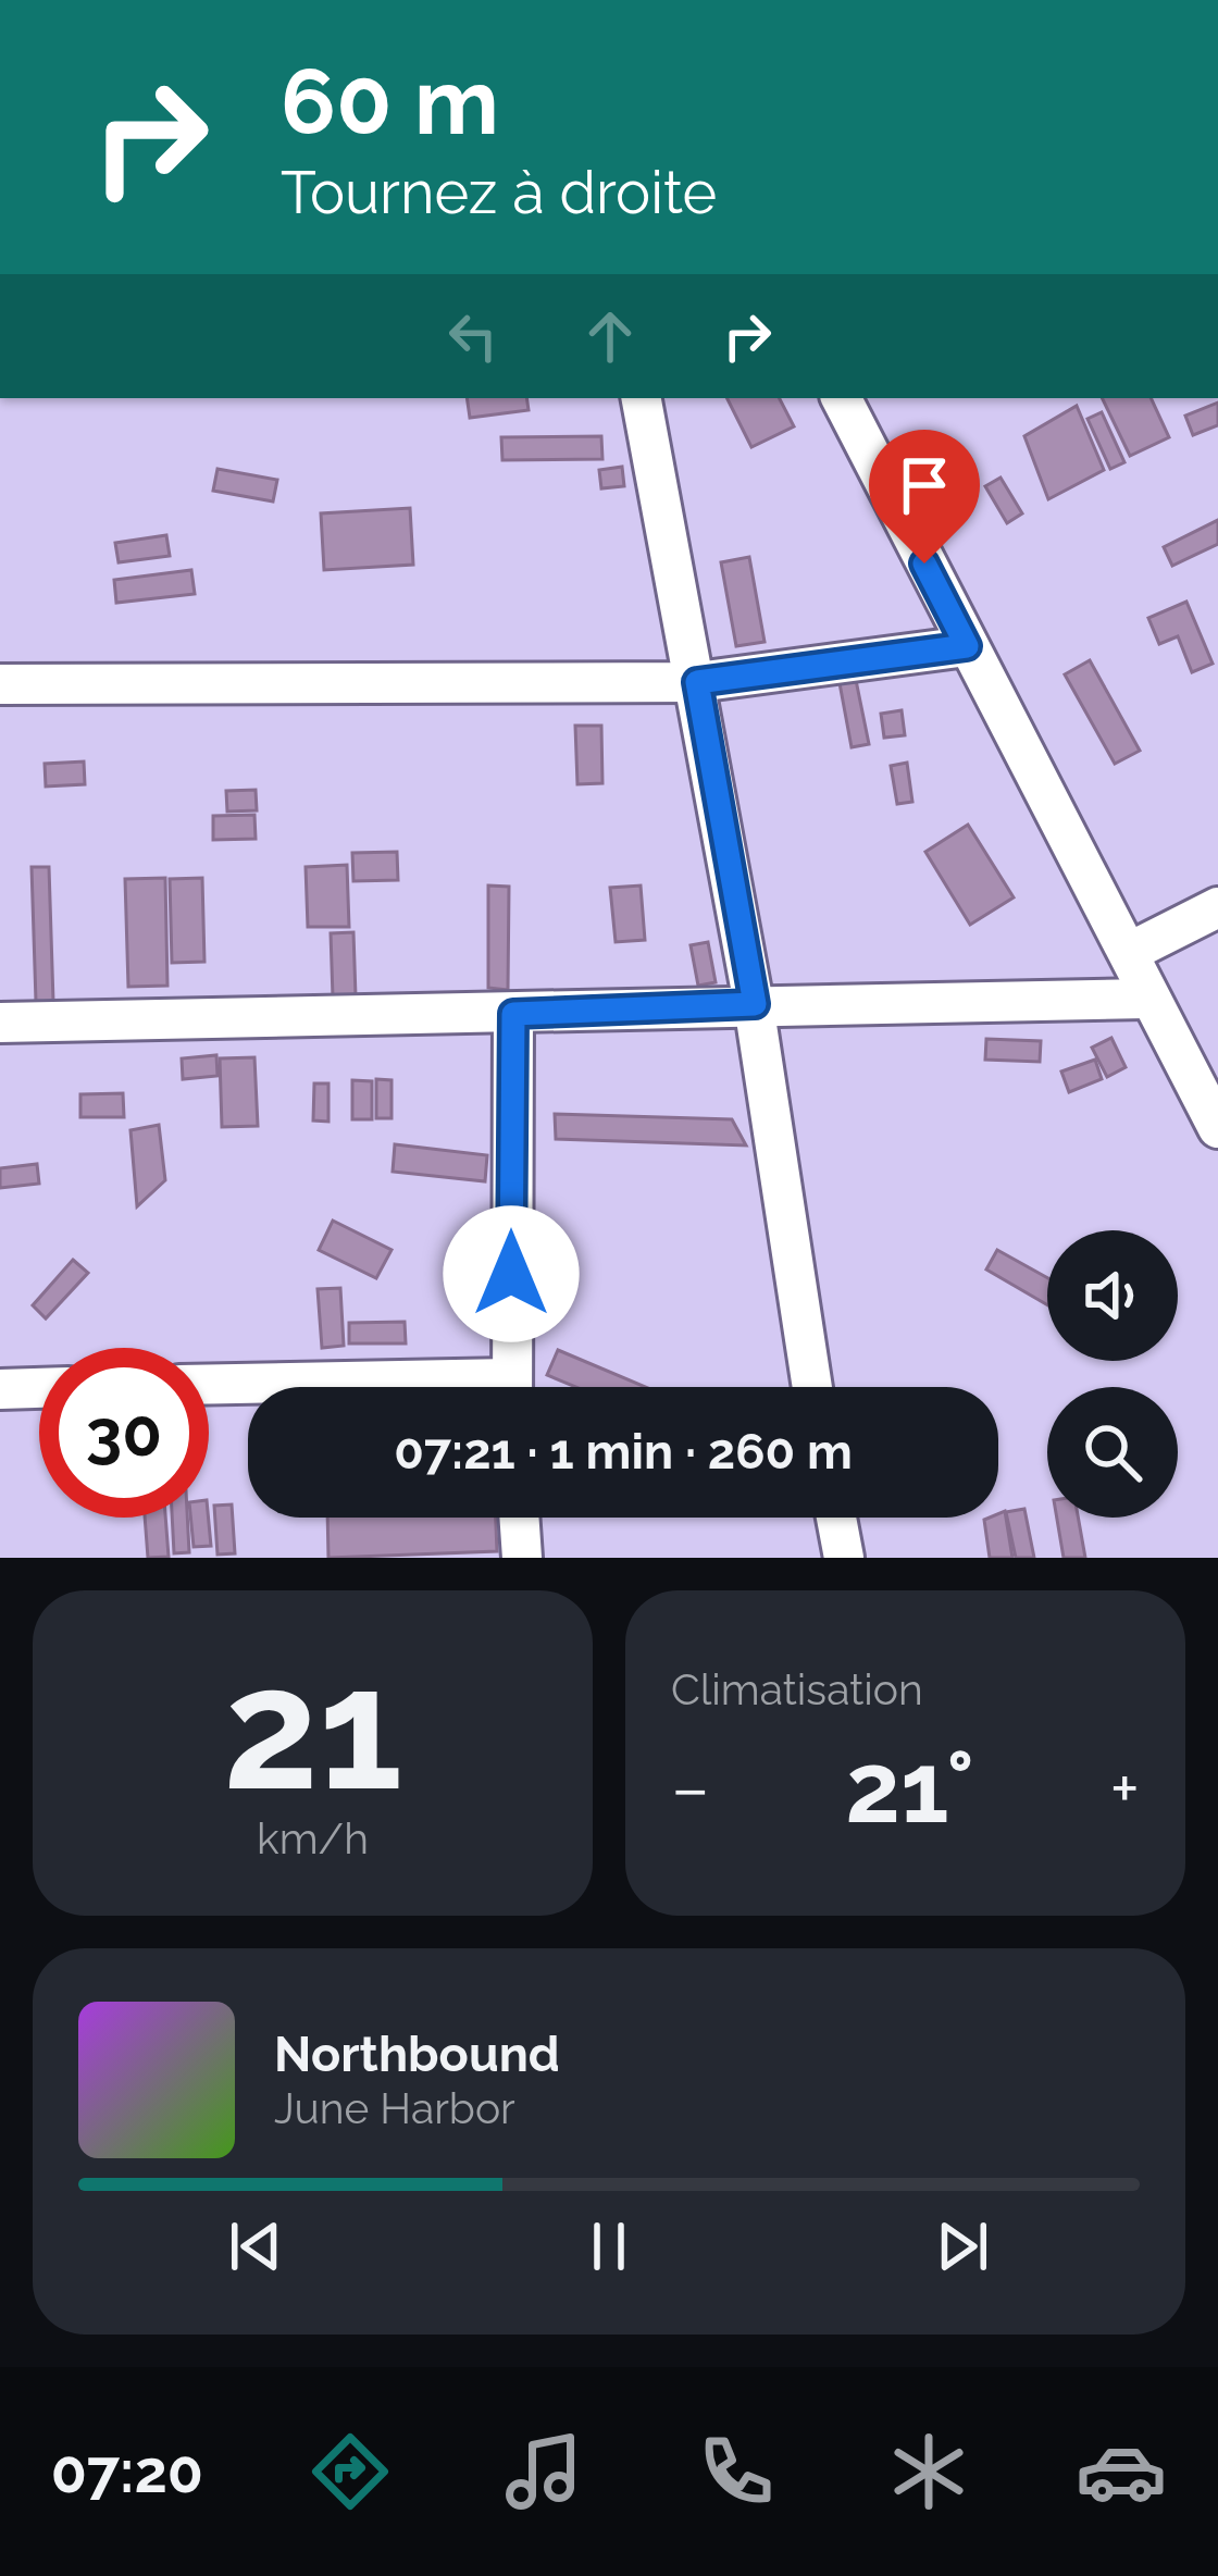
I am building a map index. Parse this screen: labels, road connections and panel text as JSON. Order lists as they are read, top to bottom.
{
  "page": {
    "turn": ["60 m", "Tournez à droite"],
    "limit": "30",
    "trip": "07:21 · 1 min · 260 m",
    "tile": [
      ["21", "km/h"],
      "Climatisation"
    ],
    "heat": ["−", "21°", "+"],
    "song": ["Northbound", "June Harbor"],
    "tabs": "07:20"
  }
}
